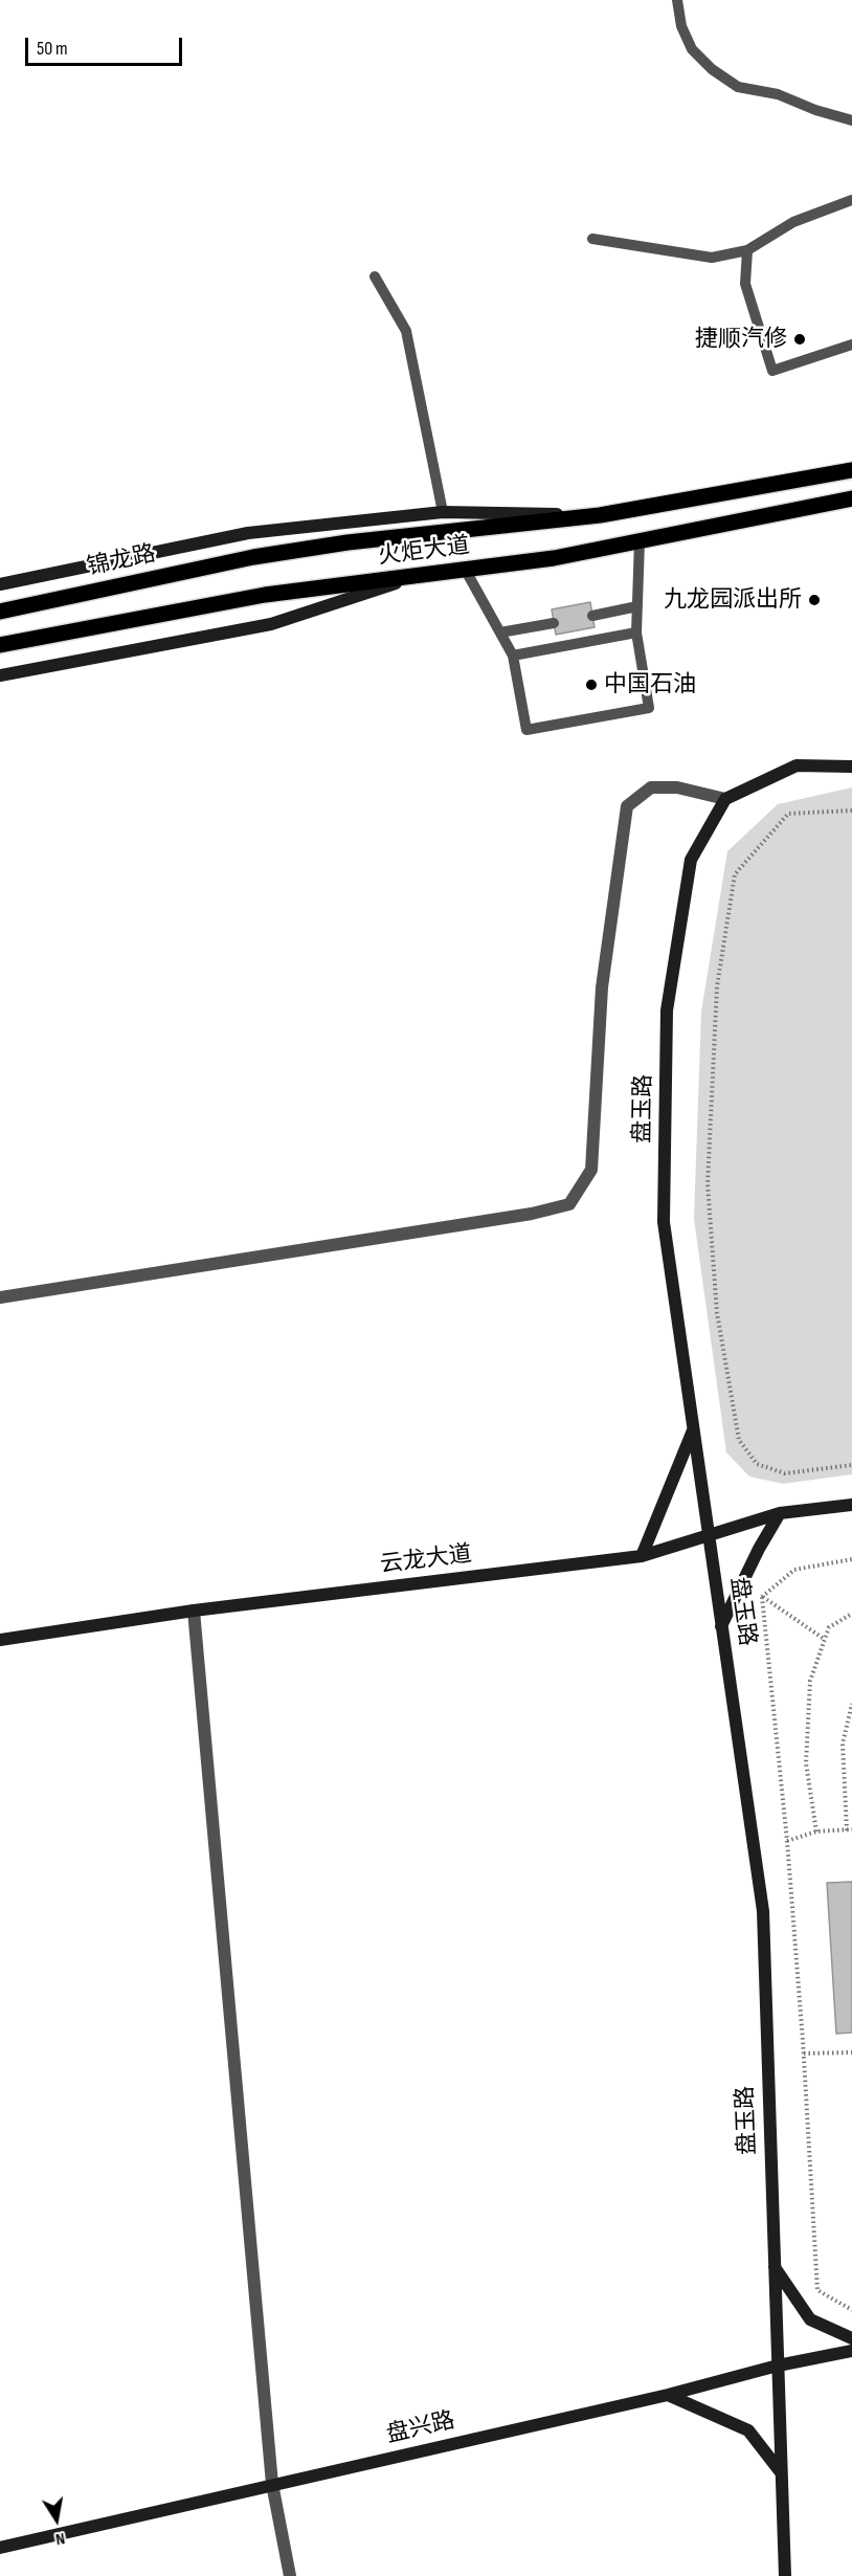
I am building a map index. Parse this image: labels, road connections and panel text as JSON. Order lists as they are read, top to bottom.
{
  "streets": {
    "main road": ["火炬大道", "锦龙路"],
    "street": ["盘玉路", "云龙大道", "盘兴路"]
  },
  "crossings": [
    ["火炬大道", "锦龙路"],
    ["盘玉路", "云龙大道"],
    ["盘玉路", "盘兴路"]
  ],
  "places": ["捷顺汽修", "九龙园派出所", "中国石油"],
  "scale_bar": "50 m",
  "north": "bottom"
}
